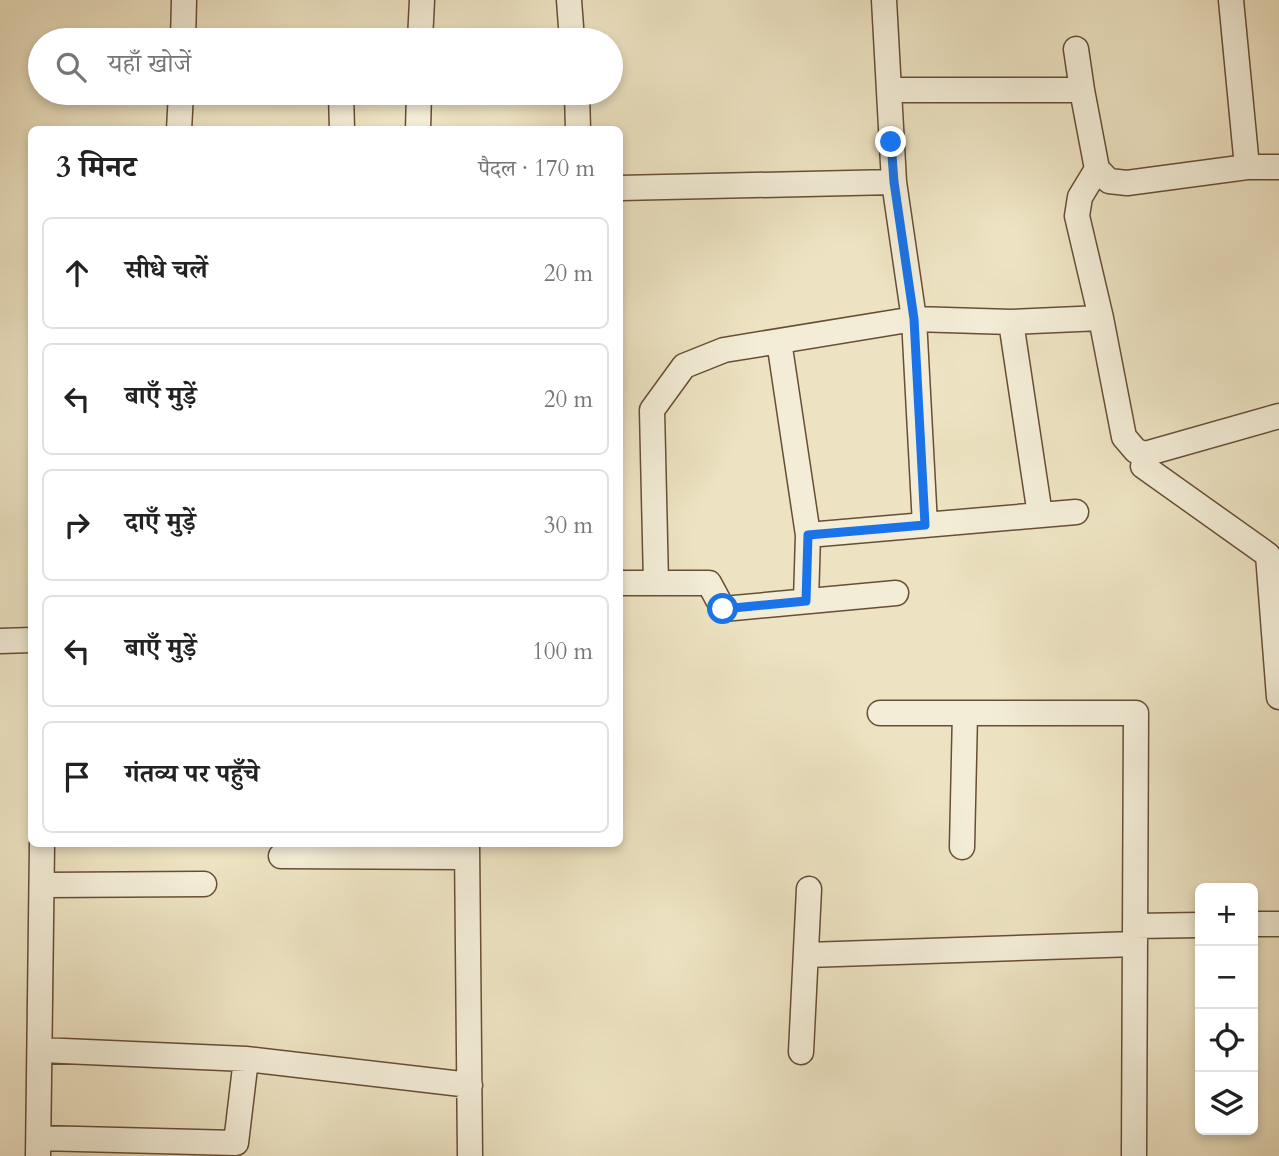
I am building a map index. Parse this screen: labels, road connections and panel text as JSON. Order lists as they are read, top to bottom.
{
  "page": {
    "search": "यहाँ खोजें",
    "heading": ["3 मिनट", "पैदल · 170 m"],
    "list": [
      ["सीधे चलें", "20 m"],
      ["बाएँ मुड़ें", "20 m"],
      ["दाएँ मुड़ें", "30 m"],
      ["बाएँ मुड़ें", "100 m"],
      "गंतव्य पर पहुँचे"
    ],
    "map_buttons": ["+", "−"]
  }
}
